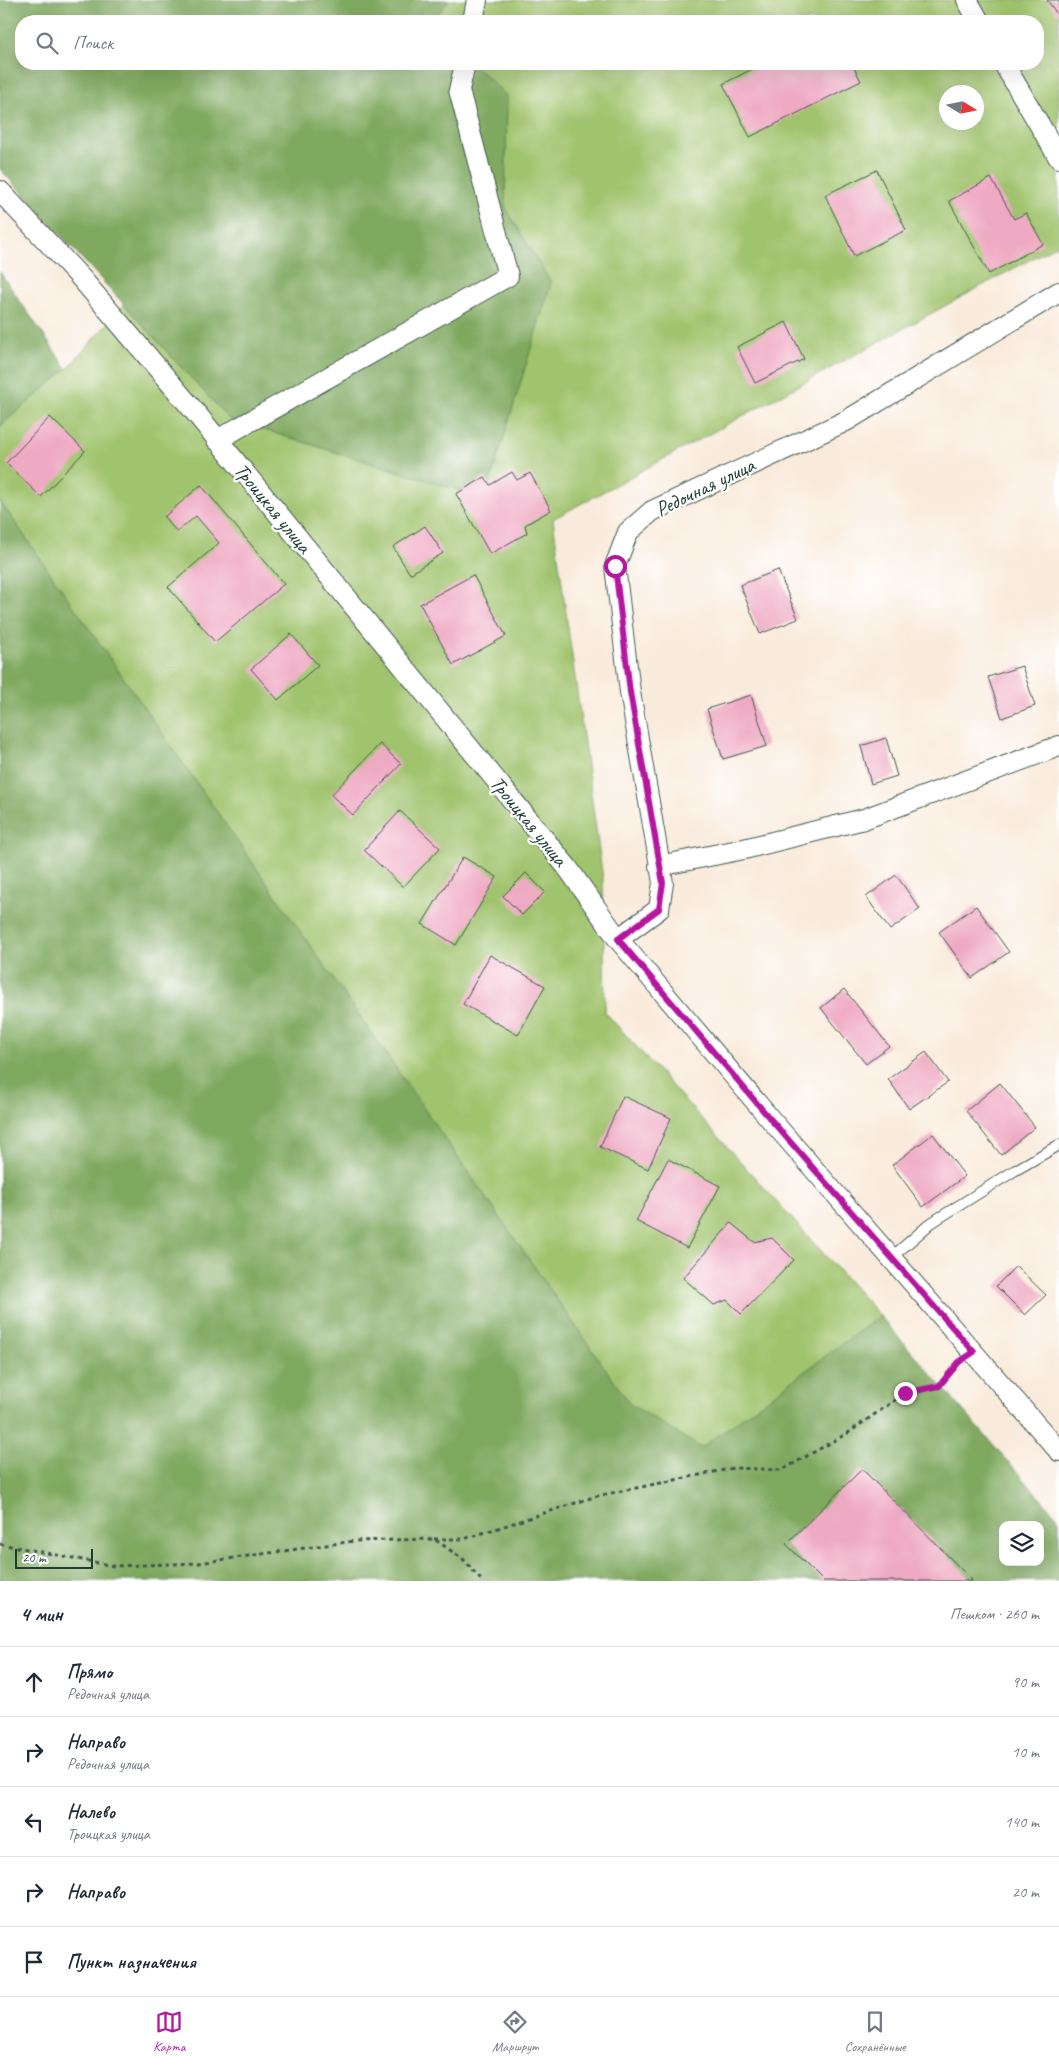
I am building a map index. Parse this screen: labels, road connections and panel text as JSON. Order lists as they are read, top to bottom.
{
  "streets": {
    "street": ["Редочная улица", "Троицкая улица"]
  },
  "crossings": [
    ["Редочная улица", "Троицкая улица"]
  ],
  "scale_bar": "20 m",
  "north": "right",
  "page": {
    "search": "Поиск",
    "scale": "20 m",
    "heading": ["4 мин", "Пешком · 260 m"],
    "list": [
      ["Прямо", "Редочная улица", "90 m"],
      ["Направо", "Редочная улица", "10 m"],
      ["Налево", "Троицкая улица", "140 m"],
      ["Направо", "20 m"],
      "Пункт назначения"
    ],
    "nav": ["Карта", "Маршрут", "Сохранённые"]
  }
}
